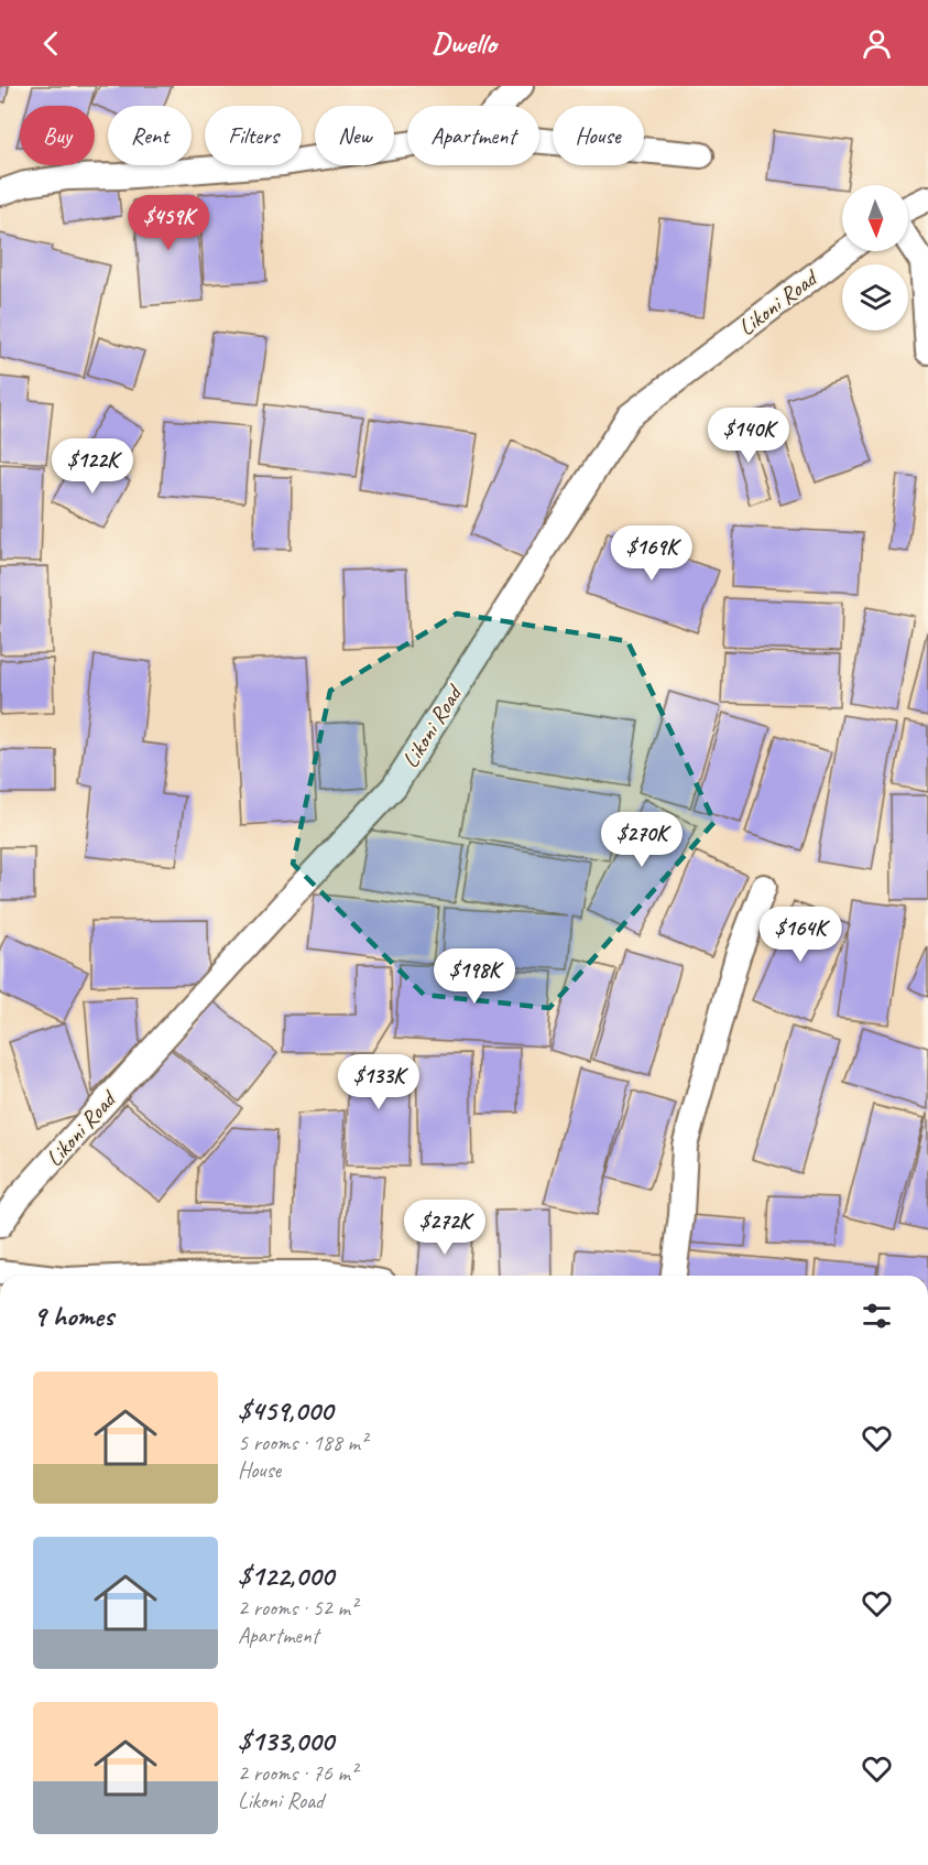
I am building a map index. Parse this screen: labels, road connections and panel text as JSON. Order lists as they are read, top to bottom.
{
  "streets": {
    "street": ["Likoni Road"]
  },
  "north": "bottom",
  "page": {
    "header": "Dwello",
    "chip": [
      "Buy",
      "Rent",
      "Filters",
      "New",
      "Apartment",
      "House"
    ],
    "price": [
      "$459K",
      "$140K",
      "$122K",
      "$169K",
      "$270K",
      "$164K",
      "$198K",
      "$133K",
      "$272K"
    ],
    "heading": "9 homes",
    "list": [
      {
        "name": "$459,000",
        "note": "5 rooms · 188 m² · House"
      },
      {
        "name": "$122,000",
        "note": "2 rooms · 52 m² · Apartment"
      },
      {
        "name": "$133,000",
        "note": "2 rooms · 76 m² · Likoni Road"
      }
    ]
  }
}
